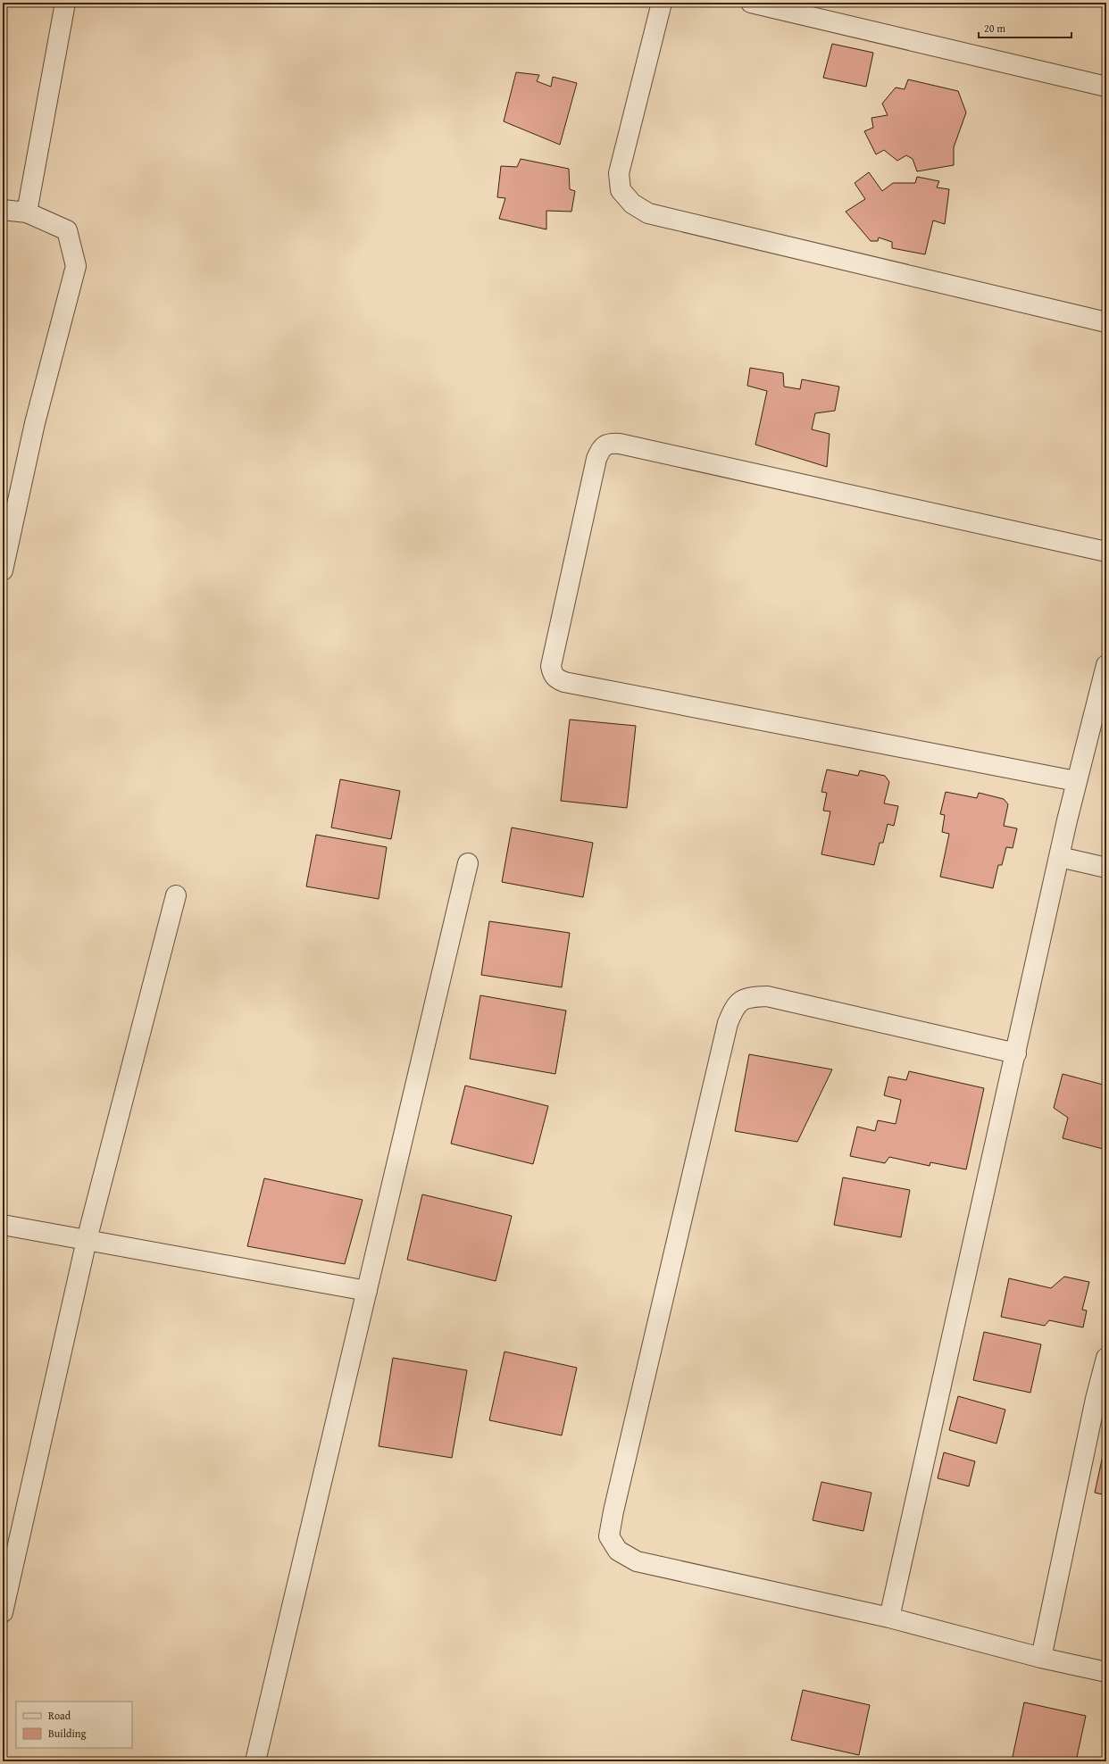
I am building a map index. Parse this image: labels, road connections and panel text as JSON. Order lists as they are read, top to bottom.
{
  "legend": ["Road", "Building"],
  "scale_bar": "20 m"
}
